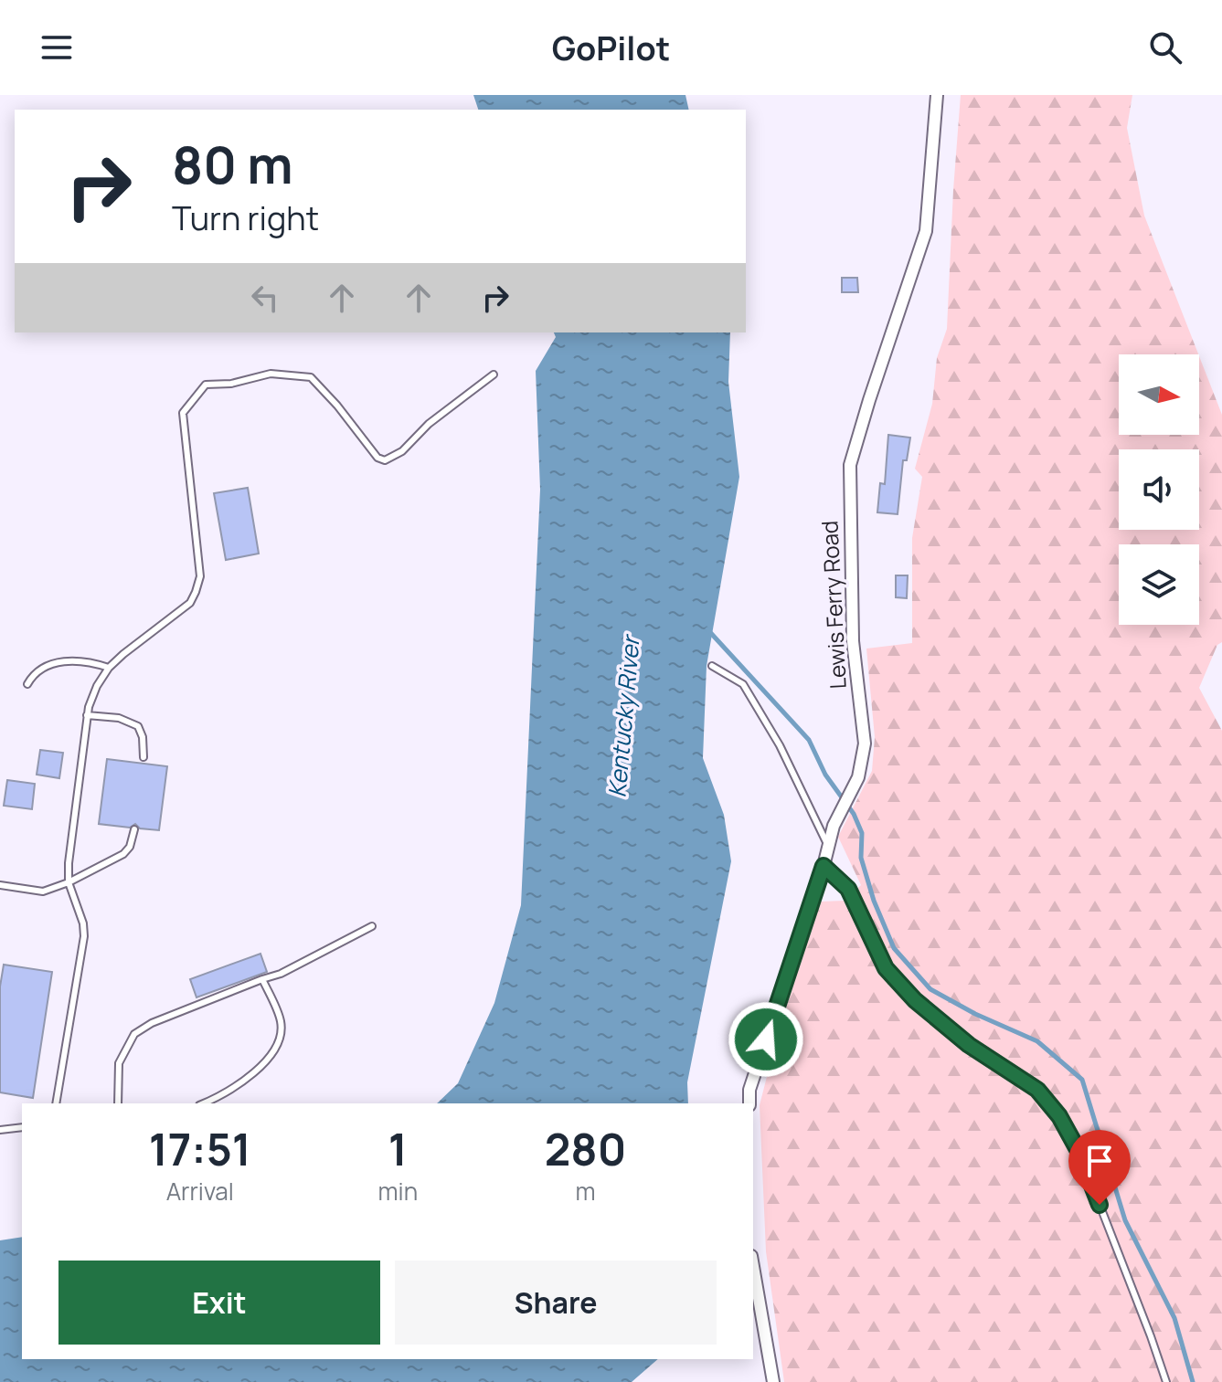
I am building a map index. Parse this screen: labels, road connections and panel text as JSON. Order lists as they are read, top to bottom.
{
  "streets": {
    "street": ["Lewis Ferry Road"]
  },
  "water": ["Kentucky River"],
  "north": "right",
  "page": {
    "header": "GoPilot",
    "turn": ["80 m", "Turn right"],
    "eta": [
      "17:51",
      "Arrival",
      "1",
      "min",
      "280",
      "m"
    ],
    "buttons": ["Exit", "Share"]
  }
}
